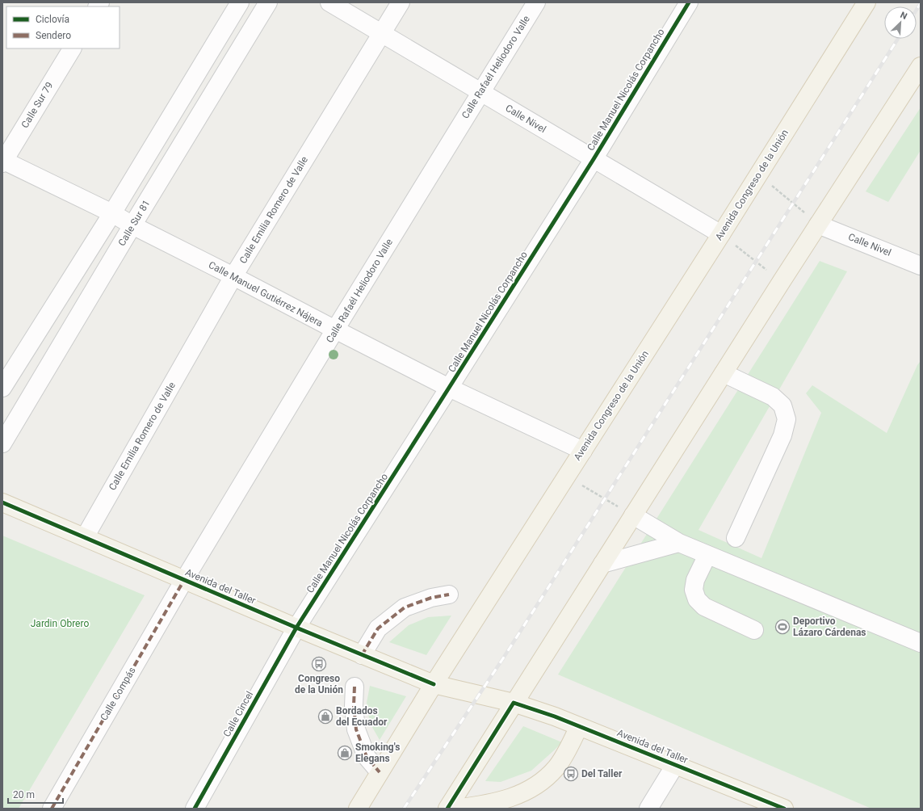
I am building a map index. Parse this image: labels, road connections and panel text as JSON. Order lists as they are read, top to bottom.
{
  "streets": {
    "main road": ["Avenida Congreso de la Unión", "Avenida del Taller"],
    "street": [
      "Calle Rafaél Heliodoro Valle",
      "Calle Manuel Nicolás Corpancho",
      "Calle Sur 79",
      "Calle Nivel",
      "Calle Emilia Romero de Valle",
      "Calle Sur 81",
      "Calle Manuel Gutiérrez Nájera",
      "Calle Compás",
      "Calle Cincel"
    ]
  },
  "crossings": [
    ["Calle Rafaél Heliodoro Valle", "Calle Nivel"],
    ["Calle Rafaél Heliodoro Valle", "Calle Manuel Gutiérrez Nájera"],
    ["Calle Rafaél Heliodoro Valle", "Avenida del Taller"],
    ["Calle Rafaél Heliodoro Valle", "Calle Compás"],
    ["Calle Manuel Nicolás Corpancho", "Calle Nivel"],
    ["Calle Manuel Nicolás Corpancho", "Calle Manuel Gutiérrez Nájera"],
    ["Calle Manuel Nicolás Corpancho", "Avenida del Taller"],
    ["Calle Manuel Nicolás Corpancho", "Calle Cincel"],
    ["Calle Sur 79", "Calle Manuel Gutiérrez Nájera"],
    ["Calle Nivel", "Avenida Congreso de la Unión"],
    ["Calle Nivel", "Calle Emilia Romero de Valle"],
    ["Avenida Congreso de la Unión", "Calle Manuel Gutiérrez Nájera"],
    ["Avenida Congreso de la Unión", "Avenida del Taller"],
    ["Calle Emilia Romero de Valle", "Calle Manuel Gutiérrez Nájera"],
    ["Calle Emilia Romero de Valle", "Avenida del Taller"],
    ["Calle Sur 81", "Calle Manuel Gutiérrez Nájera"],
    ["Avenida del Taller", "Calle Compás"],
    ["Avenida del Taller", "Calle Cincel"]
  ],
  "parks": ["Jardin Obrero"],
  "places": {
    "sports": ["Deportivo Lázaro Cárdenas"],
    "bus stop": ["Congreso de la Unión", "Del Taller"],
    "shop": ["Bordados del Ecuador", "Smoking's Elegans"]
  },
  "legend": ["Ciclovía", "Sendero"],
  "scale_bar": "20 m",
  "north": "top right"
}
